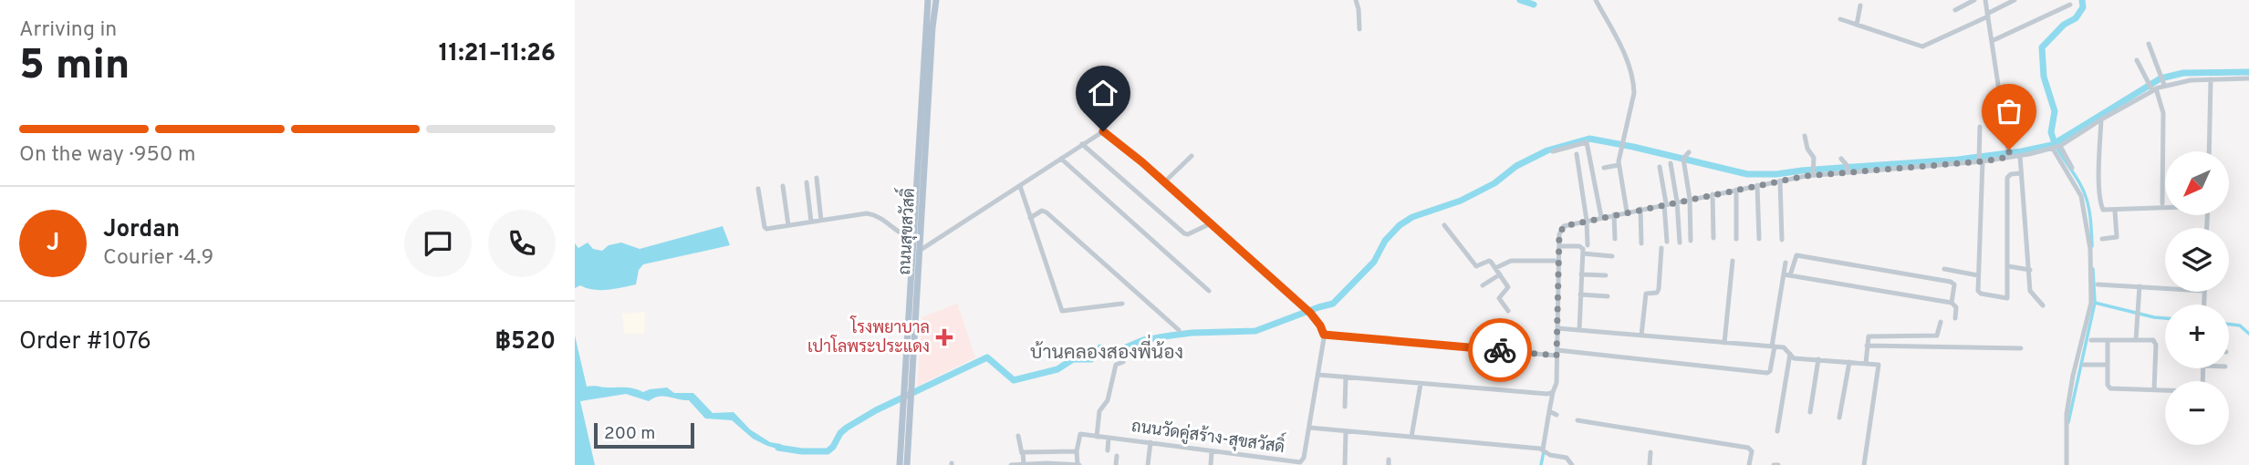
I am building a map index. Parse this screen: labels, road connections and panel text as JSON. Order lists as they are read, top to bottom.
{
  "streets": {
    "main road": ["ถนนสุขสวัสดิ์"],
    "street": ["ถนนวัดคู่สร้าง-สุขสวัสดิ์"]
  },
  "districts": ["บ้านคลองสองพี่น้อง"],
  "places": {
    "health": ["โรงพยาบาล เปาโลพระประแดง"]
  },
  "scale_bar": "200 m",
  "north": "bottom left",
  "page": {
    "heading": ["5 min", "Arriving in", "11:21–11:26"],
    "panel": [
      "Jordan",
      "Courier · 4.9",
      "Order #1076",
      "฿520"
    ],
    "bar": "On the way · 950 m",
    "map_buttons": ["+", "−"],
    "round": "J",
    "scale": "200 m"
  }
}
